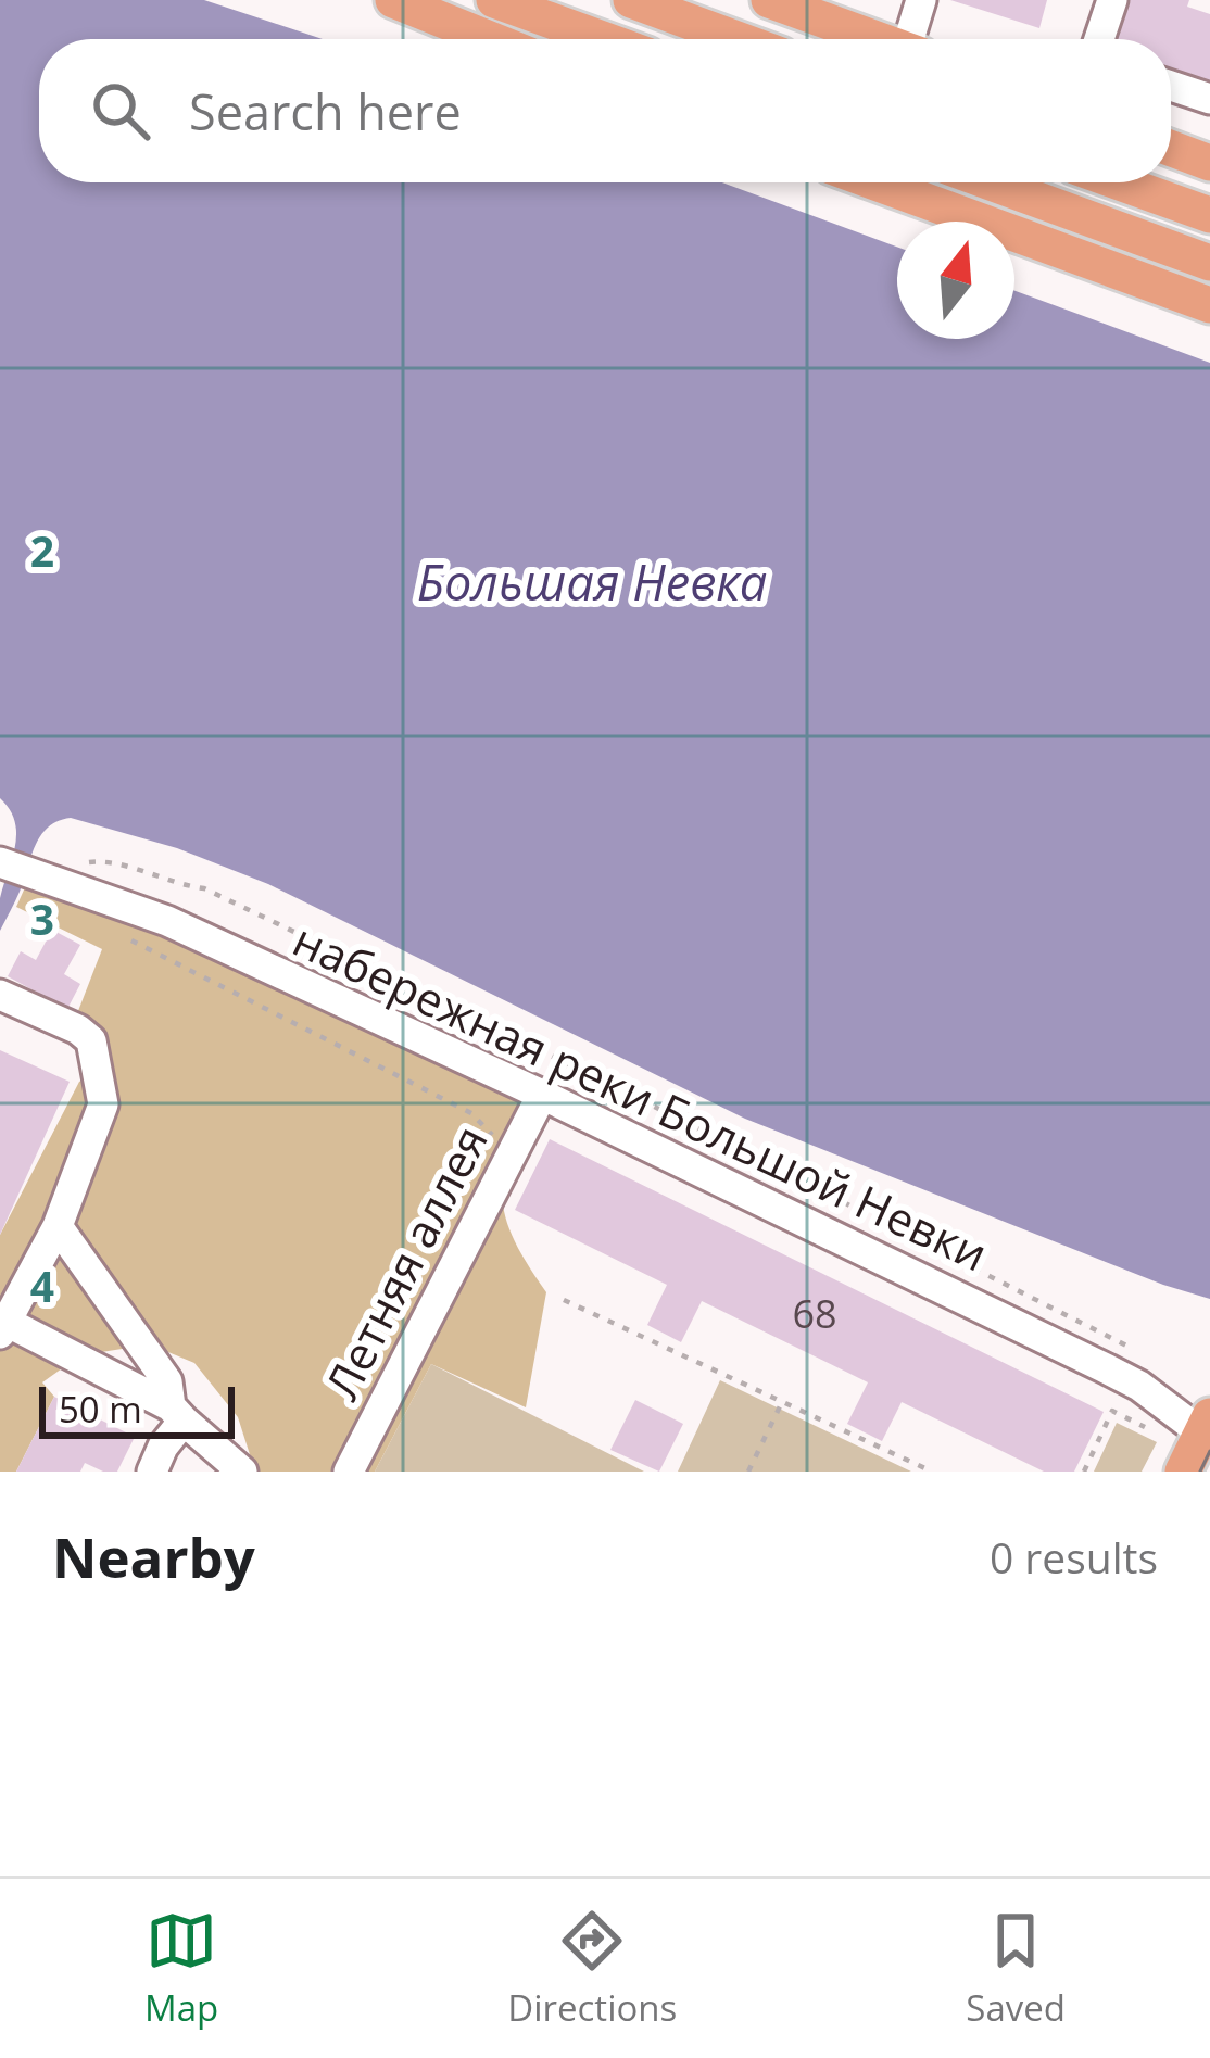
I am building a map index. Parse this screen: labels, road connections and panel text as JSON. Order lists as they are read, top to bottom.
{
  "streets": {
    "street": ["набережная реки Большой Невки", "Летняя аллея"]
  },
  "crossings": [
    ["набережная реки Большой Невки", "Летняя аллея"]
  ],
  "water": ["Большая Невка"],
  "house_numbers": ["68"],
  "scale_bar": "50 m",
  "north": "top",
  "page": {
    "search": "Search here",
    "scale": "50 m",
    "heading": ["Nearby", "0 results"],
    "nav": ["Map", "Directions", "Saved"]
  },
  "grid": {
    "rows": ["2", "3", "4"]
  }
}
